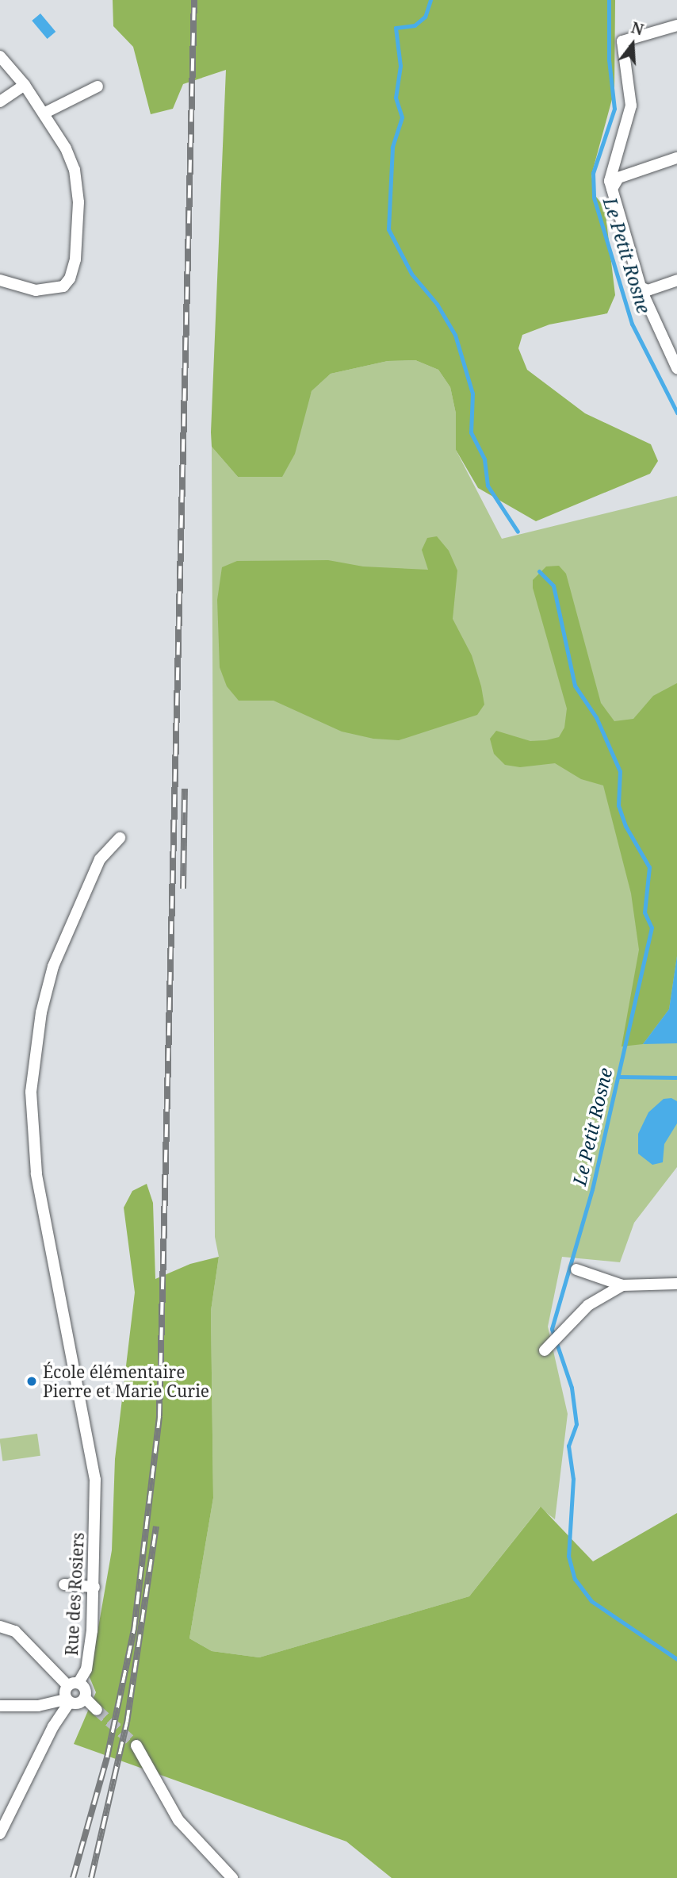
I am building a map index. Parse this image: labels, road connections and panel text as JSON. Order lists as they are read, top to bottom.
{
  "streets": {
    "street": ["Rue des Rosiers"]
  },
  "water": ["Le Petit Rosne"],
  "places": ["École élémentaire Pierre et Marie Curie"],
  "north": "top"
}
